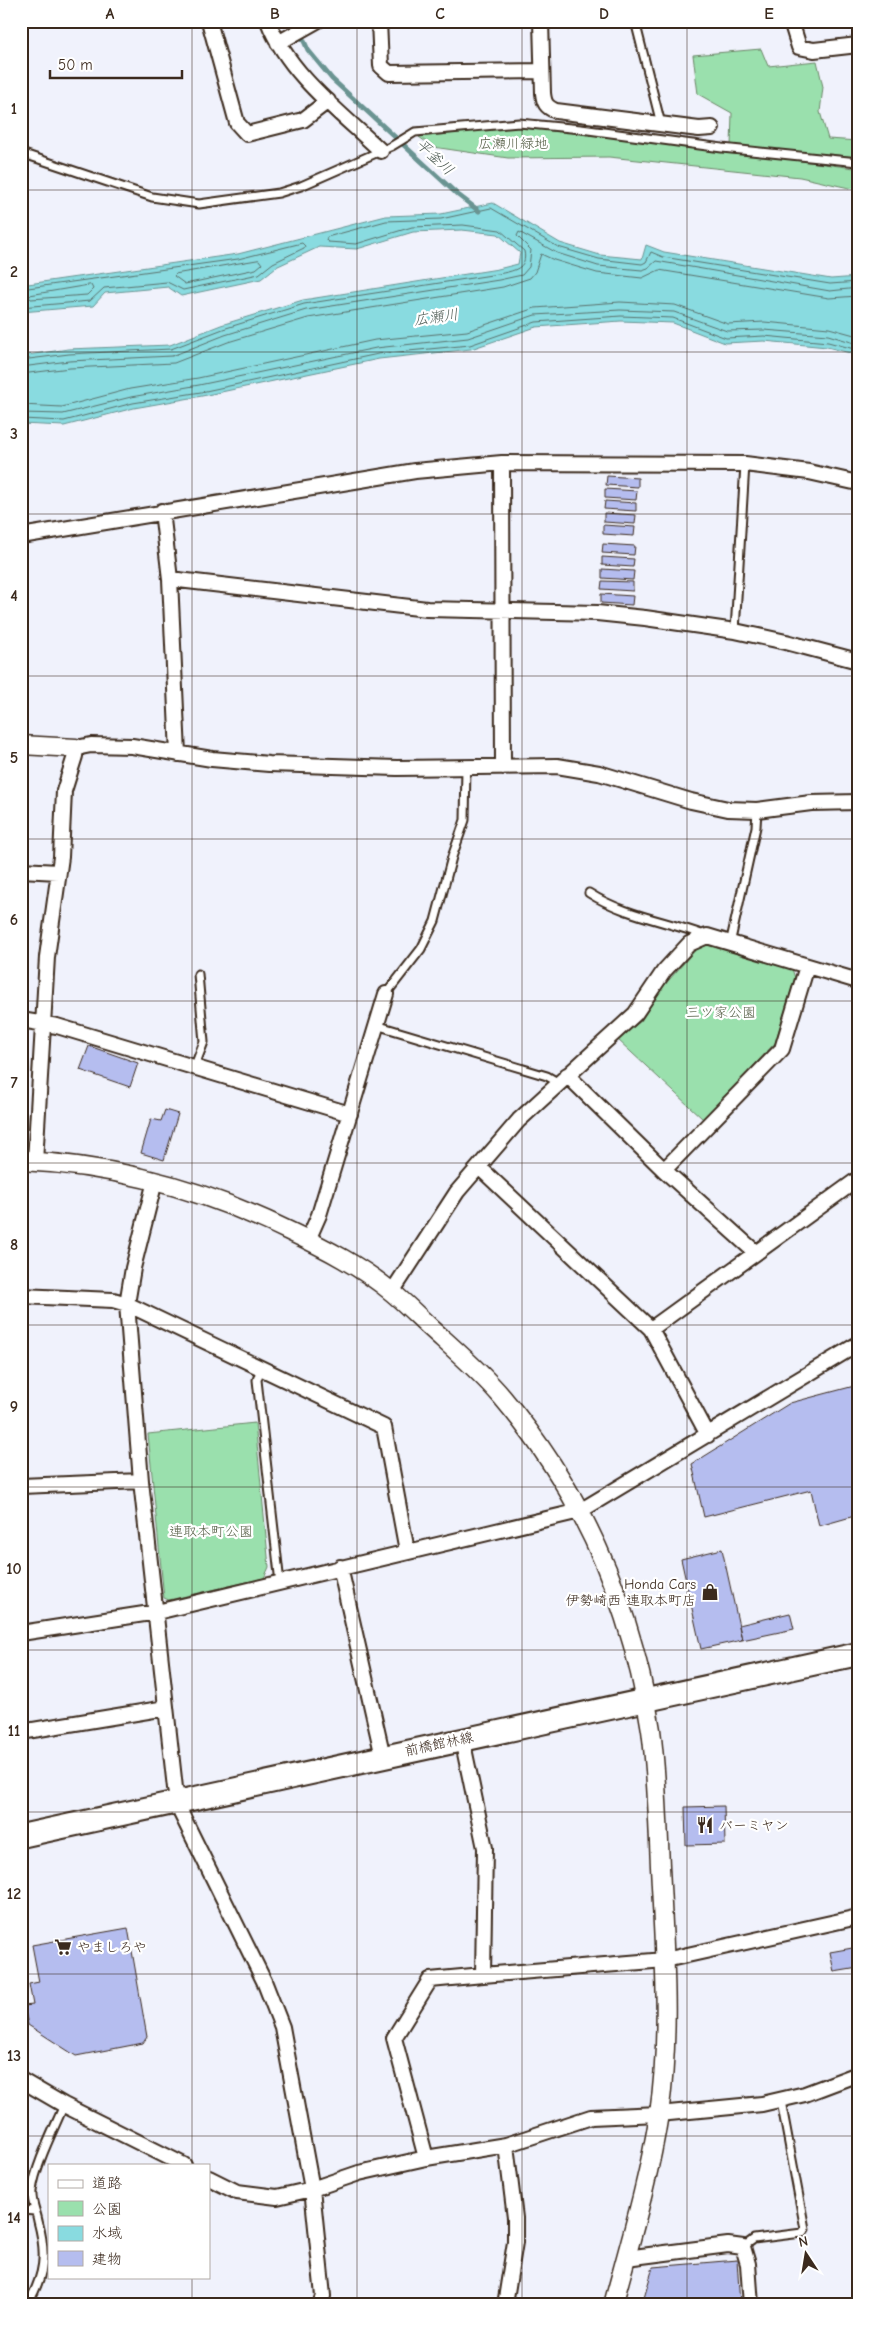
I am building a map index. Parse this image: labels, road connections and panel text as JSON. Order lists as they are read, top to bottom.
{
  "streets": {
    "main road": ["前橋館林線"]
  },
  "water": ["平釜川", "広瀬川"],
  "parks": ["広瀬川緑地", "三ツ家公園", "連取本町公園"],
  "places": {
    "shop": ["Honda Cars 伊勢崎西 連取本町店"],
    "restaurant": ["バーミヤン"],
    "supermarket": ["やましろや"]
  },
  "legend": [
    "道路",
    "公園",
    "水域",
    "建物"
  ],
  "scale_bar": "50 m",
  "north": "top",
  "grid": {
    "columns": [
      "A",
      "B",
      "C",
      "D",
      "E"
    ],
    "rows": [
      "1",
      "2",
      "3",
      "4",
      "5",
      "6",
      "7",
      "8",
      "9",
      "10",
      "11",
      "12",
      "13",
      "14"
    ]
  }
}
